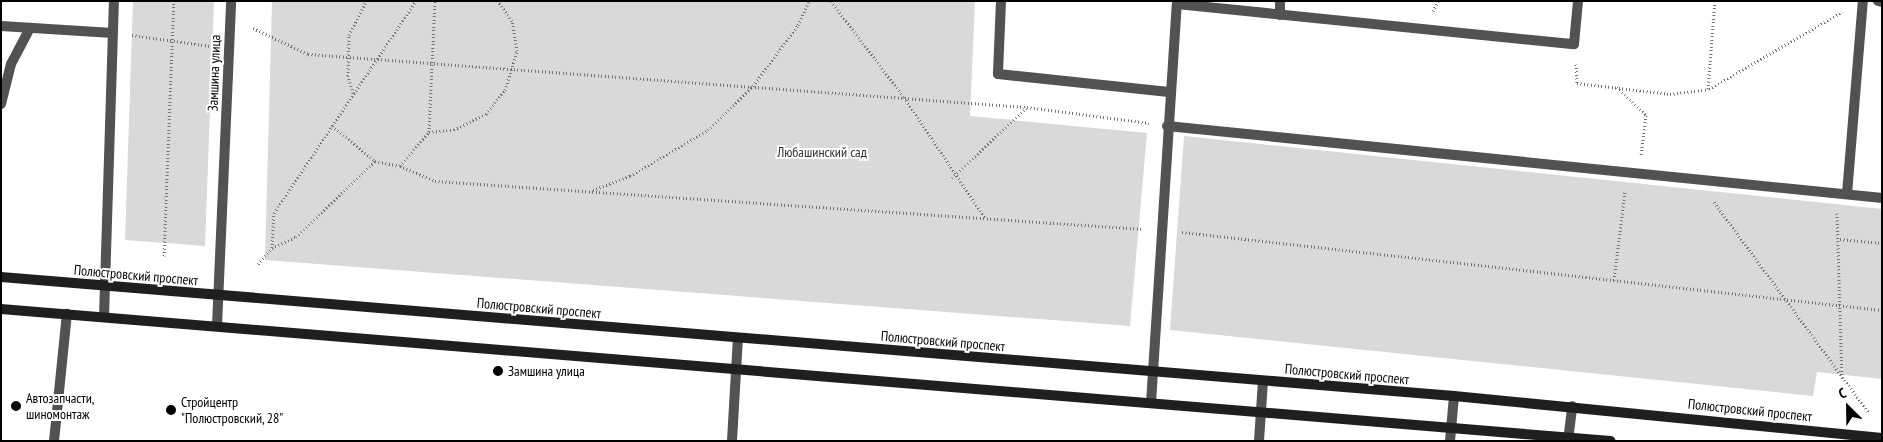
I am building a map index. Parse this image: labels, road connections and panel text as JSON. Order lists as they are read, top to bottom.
{
  "streets": {
    "main road": ["Полюстровский проспект"],
    "street": ["Замшина улица"]
  },
  "crossings": [
    ["Замшина улица", "Полюстровский проспект"]
  ],
  "parks": ["Любашинский сад"],
  "places": ["Замшина улица", "Автозапчасти, шиномонтаж", "Стройцентр \"Полюстровский, 28\""],
  "north": "top left"
}
